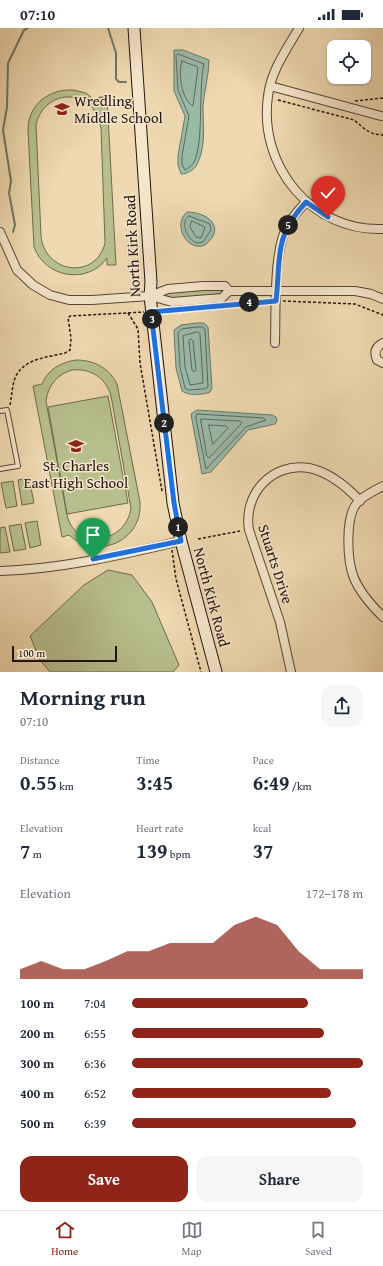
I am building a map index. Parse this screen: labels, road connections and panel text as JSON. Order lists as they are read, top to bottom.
{
  "streets": {
    "main road": ["North Kirk Road"],
    "street": ["Stuarts Drive"]
  },
  "places": {
    "school or university": ["Wredling Middle School", "St. Charles East High School"]
  },
  "scale_bar": "100 m",
  "page": {
    "status": "07:10",
    "pins": [
      "5",
      "4",
      "3",
      "2",
      "1"
    ],
    "scale": "100 m",
    "heading": ["Morning run", "07:10"],
    "stats": [
      ["Distance", "0.55 km"],
      ["Time", "3:45"],
      ["Pace", "6:49 /km"],
      ["Elevation", "7 m"],
      ["Heart rate", "139 bpm"],
      ["kcal", "37"]
    ],
    "chart": ["Elevation", "172–178 m"],
    "list": [
      {
        "name": "100 m",
        "note": "7:04"
      },
      {
        "name": "200 m",
        "note": "6:55"
      },
      {
        "name": "300 m",
        "note": "6:36"
      },
      {
        "name": "400 m",
        "note": "6:52"
      },
      {
        "name": "500 m",
        "note": "6:39"
      }
    ],
    "buttons": ["Save", "Share"],
    "tabs": ["Home", "Map", "Saved"]
  }
}
